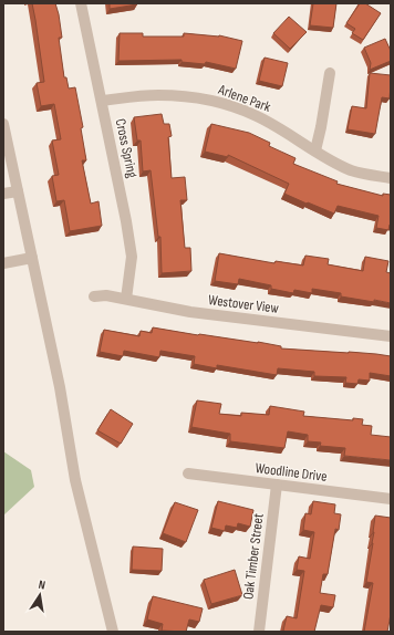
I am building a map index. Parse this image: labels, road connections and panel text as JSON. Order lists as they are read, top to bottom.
{
  "streets": {
    "street": [
      "Arlene Park",
      "Cross Spring",
      "Westover View",
      "Woodline Drive",
      "Oak Timber Street"
    ]
  },
  "crossings": [
    ["Arlene Park", "Cross Spring"],
    ["Cross Spring", "Westover View"],
    ["Woodline Drive", "Oak Timber Street"]
  ],
  "north": "top"
}
